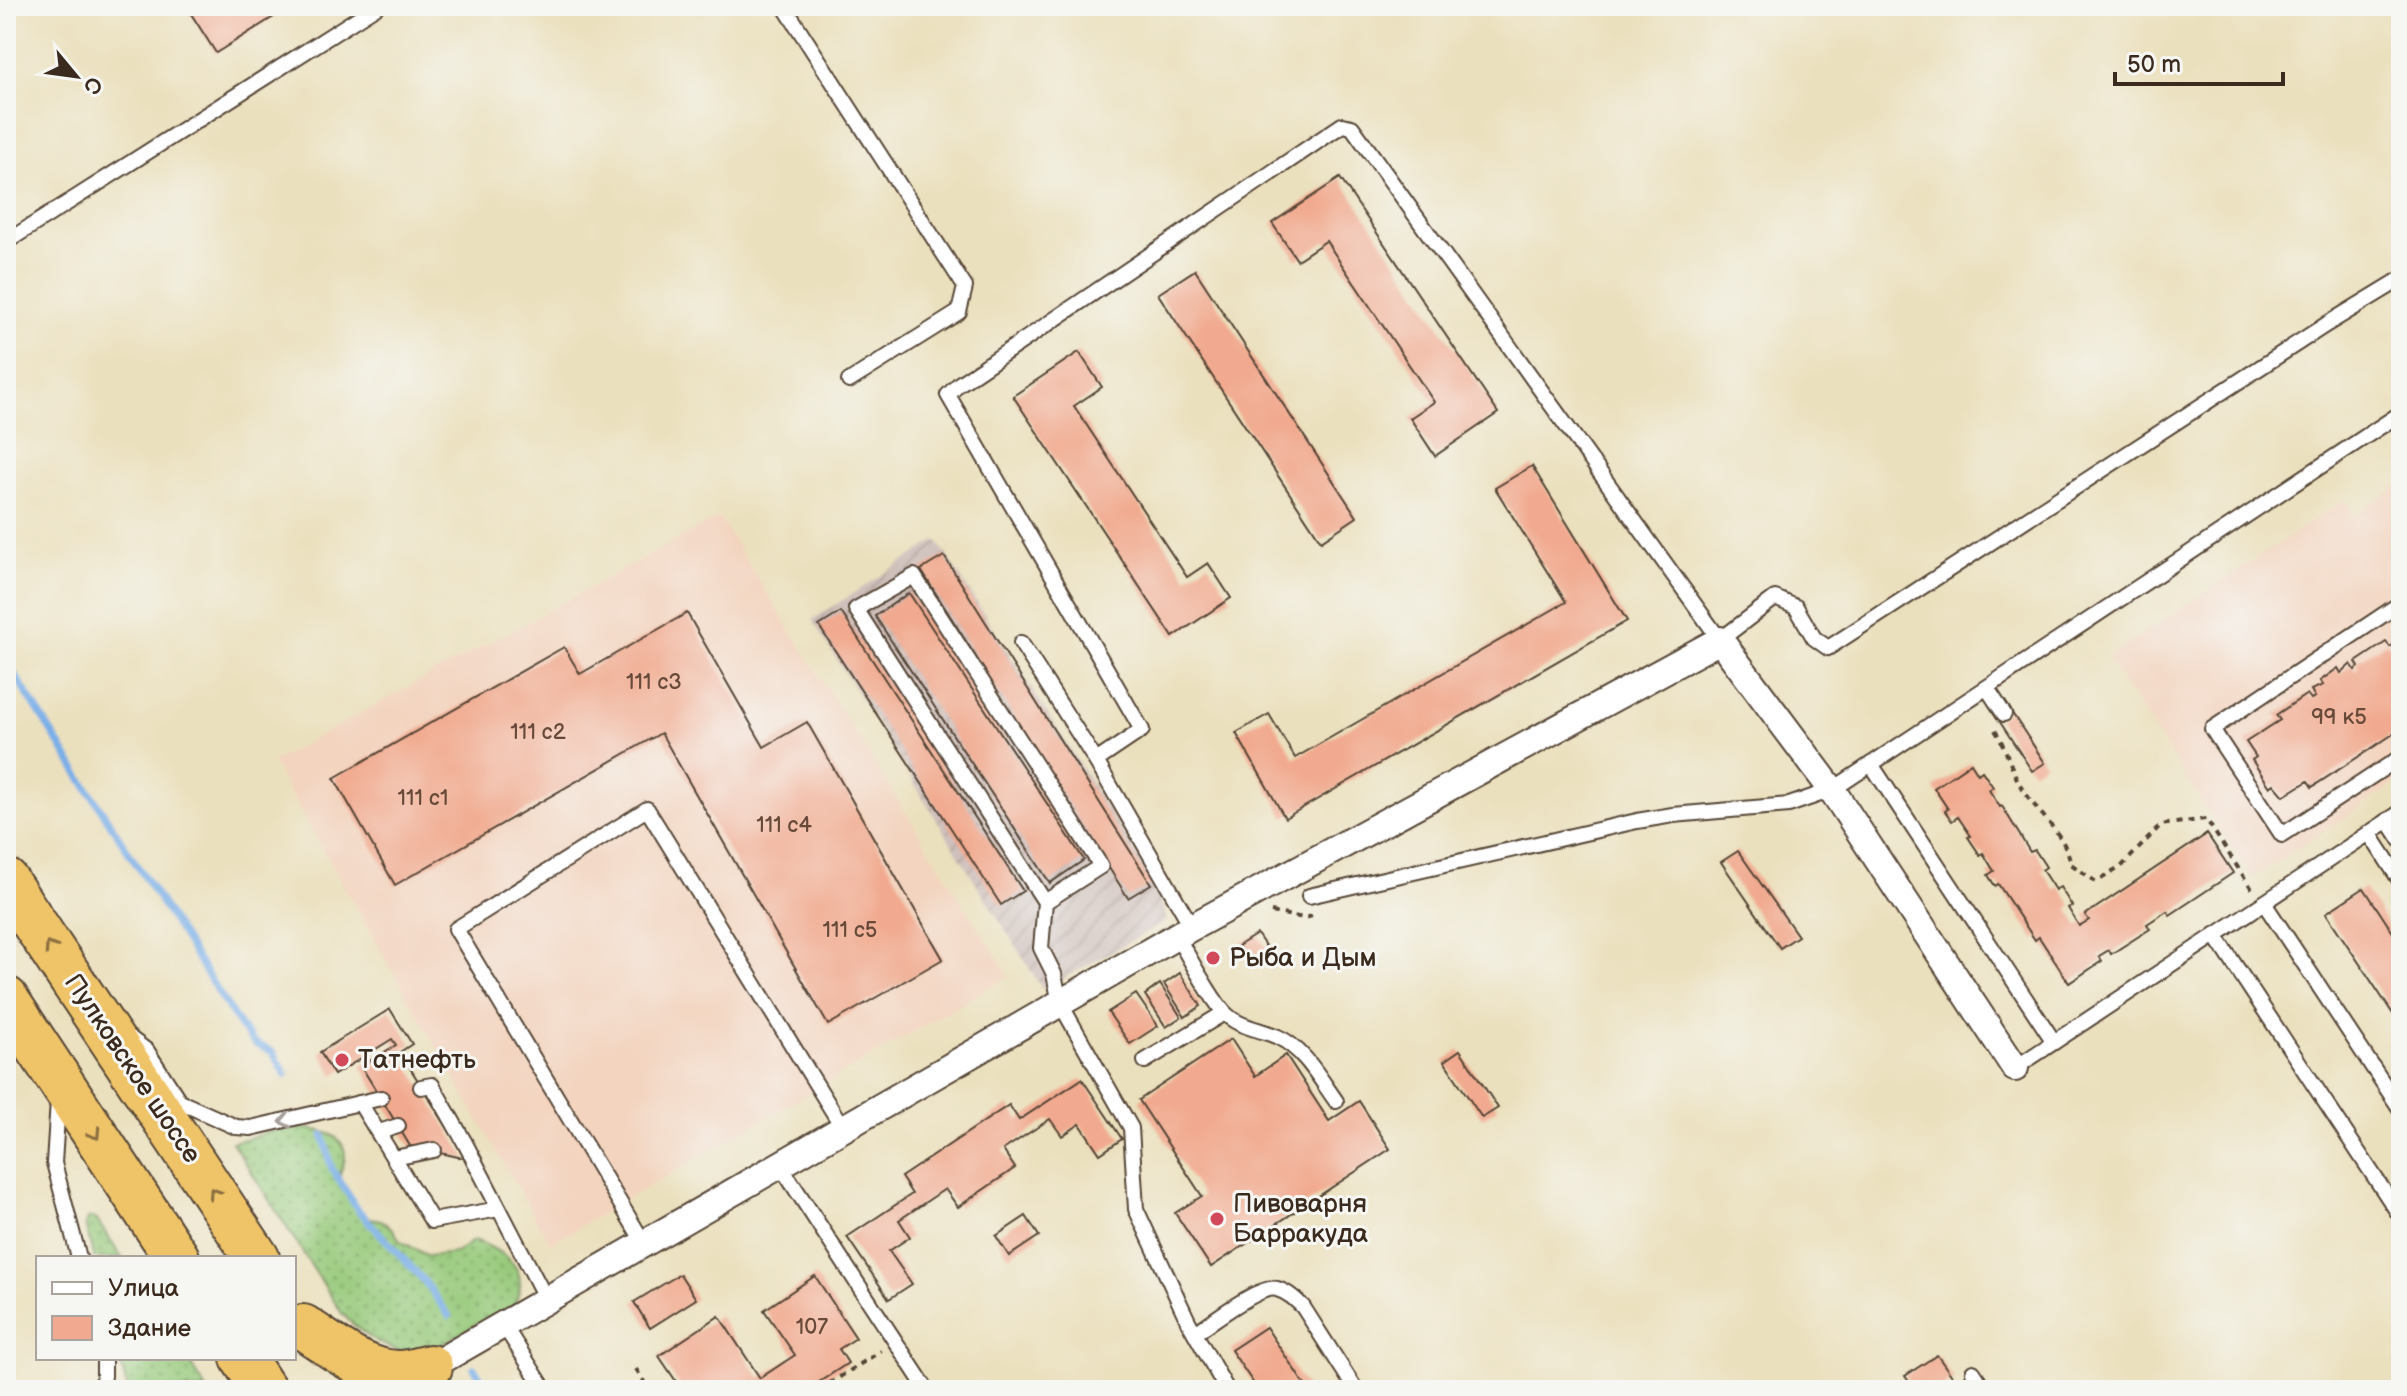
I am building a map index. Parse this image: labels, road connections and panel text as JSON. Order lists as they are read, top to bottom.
{
  "streets": {
    "highway": ["Пулковское шоссе"]
  },
  "places": ["Рыба и Дым", "Татнефть", "Пивоварня Барракуда"],
  "house_numbers": [
    "111 с3",
    "99 к5",
    "111 с2",
    "111 с1",
    "111 с4",
    "111 с5",
    "107"
  ],
  "legend": ["Улица", "Здание"],
  "scale_bar": "50 m",
  "north": "bottom right"
}
